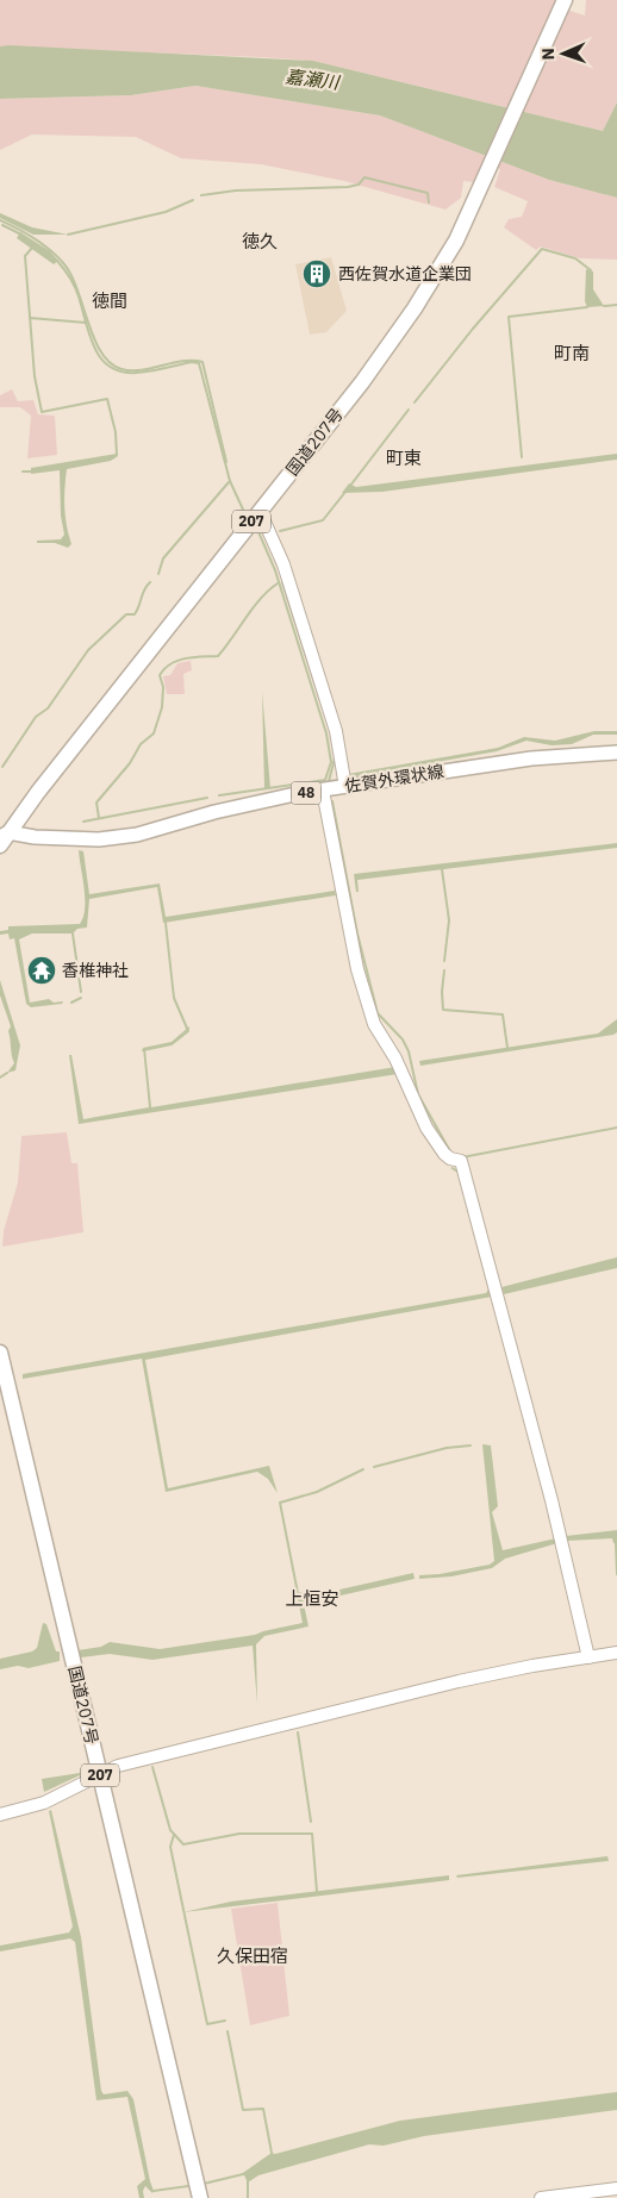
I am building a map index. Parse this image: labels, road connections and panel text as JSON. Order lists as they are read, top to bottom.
{
  "streets": {
    "highway": ["国道207号", "207"],
    "main road": ["佐賀外環状線", "48"]
  },
  "crossings": [
    ["国道207号", "佐賀外環状線"]
  ],
  "districts": [
    "徳久",
    "徳間",
    "町南",
    "町東",
    "上恒安",
    "久保田宿"
  ],
  "water": ["嘉瀬川"],
  "places": {
    "building": ["西佐賀水道企業団"],
    "temple": ["香椎神社"]
  },
  "north": "left"
}
